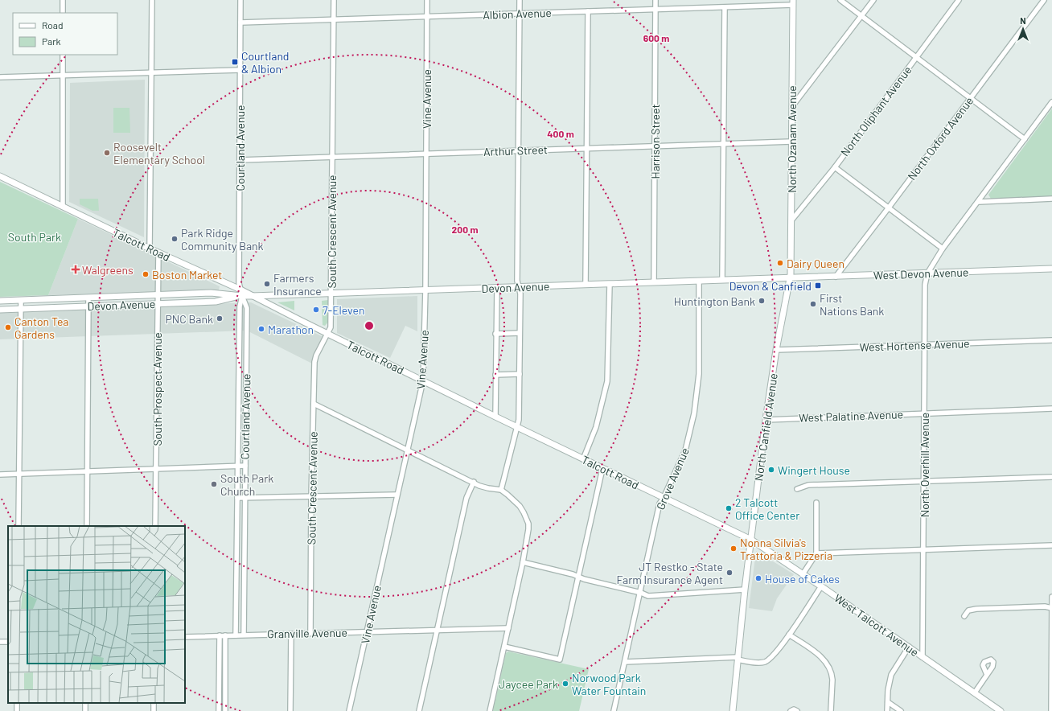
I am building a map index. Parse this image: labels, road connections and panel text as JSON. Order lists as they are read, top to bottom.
{
  "streets": {
    "street": [
      "Albion Avenue",
      "Vine Avenue",
      "North Oliphant Avenue",
      "North Oxford Avenue",
      "North Ozanam Avenue",
      "Harrison Street",
      "Courtland Avenue",
      "Arthur Street",
      "South Crescent Avenue",
      "Talcott Road",
      "West Devon Avenue",
      "Devon Avenue",
      "West Hortense Avenue",
      "South Prospect Avenue",
      "West Palatine Avenue",
      "North Canfield Avenue",
      "North Overhill Avenue",
      "Grove Avenue",
      "West Talcott Avenue",
      "Granville Avenue"
    ]
  },
  "crossings": [
    ["Albion Avenue", "Vine Avenue"],
    ["Albion Avenue", "North Ozanam Avenue"],
    ["Albion Avenue", "Harrison Street"],
    ["Albion Avenue", "Courtland Avenue"],
    ["Albion Avenue", "South Crescent Avenue"],
    ["Vine Avenue", "Arthur Street"],
    ["Vine Avenue", "Talcott Road"],
    ["Vine Avenue", "Devon Avenue"],
    ["Vine Avenue", "Granville Avenue"],
    ["North Oliphant Avenue", "North Ozanam Avenue"],
    ["North Oxford Avenue", "West Devon Avenue"],
    ["North Ozanam Avenue", "Arthur Street"],
    ["North Ozanam Avenue", "West Devon Avenue"],
    ["North Ozanam Avenue", "Devon Avenue"],
    ["North Ozanam Avenue", "North Canfield Avenue"],
    ["Harrison Street", "Arthur Street"],
    ["Harrison Street", "Devon Avenue"],
    ["Courtland Avenue", "Arthur Street"],
    ["Courtland Avenue", "Talcott Road"],
    ["Courtland Avenue", "Devon Avenue"],
    ["Courtland Avenue", "Granville Avenue"],
    ["Arthur Street", "South Crescent Avenue"],
    ["South Crescent Avenue", "Talcott Road"],
    ["South Crescent Avenue", "Devon Avenue"],
    ["South Crescent Avenue", "Granville Avenue"],
    ["Talcott Road", "Devon Avenue"],
    ["Talcott Road", "South Prospect Avenue"],
    ["Talcott Road", "North Canfield Avenue"],
    ["Talcott Road", "Grove Avenue"],
    ["Talcott Road", "West Talcott Avenue"],
    ["West Devon Avenue", "Devon Avenue"],
    ["West Devon Avenue", "North Canfield Avenue"],
    ["West Devon Avenue", "North Overhill Avenue"],
    ["Devon Avenue", "South Prospect Avenue"],
    ["Devon Avenue", "North Canfield Avenue"],
    ["Devon Avenue", "Grove Avenue"],
    ["West Hortense Avenue", "North Canfield Avenue"],
    ["West Hortense Avenue", "North Overhill Avenue"],
    ["West Palatine Avenue", "North Canfield Avenue"],
    ["West Palatine Avenue", "North Overhill Avenue"],
    ["North Canfield Avenue", "West Talcott Avenue"],
    ["North Overhill Avenue", "West Talcott Avenue"]
  ],
  "parks": ["South Park", "Jaycee Park"],
  "places": {
    "transit": ["Courtland & Albion", "Devon & Canfield"],
    "other": [
      "Roosevelt Elementary School",
      "Park Ridge Community Bank",
      "Dairy Queen",
      "Boston Market",
      "Farmers Insurance",
      "Huntington Bank",
      "First Nations Bank",
      "7-Eleven",
      "PNC Bank",
      "Canton Tea Gardens",
      "Marathon",
      "Wingert House",
      "South Park Church",
      "2 Talcott Office Center",
      "Nonna Silvia's Trattoria & Pizzeria",
      "JT Restko - State Farm Insurance Agent",
      "House of Cakes",
      "Norwood Park Water Fountain"
    ],
    "health": ["Walgreens"]
  },
  "legend": ["Road", "Park"],
  "north": "top",
  "rings": ["600 m", "400 m", "200 m"]
}
